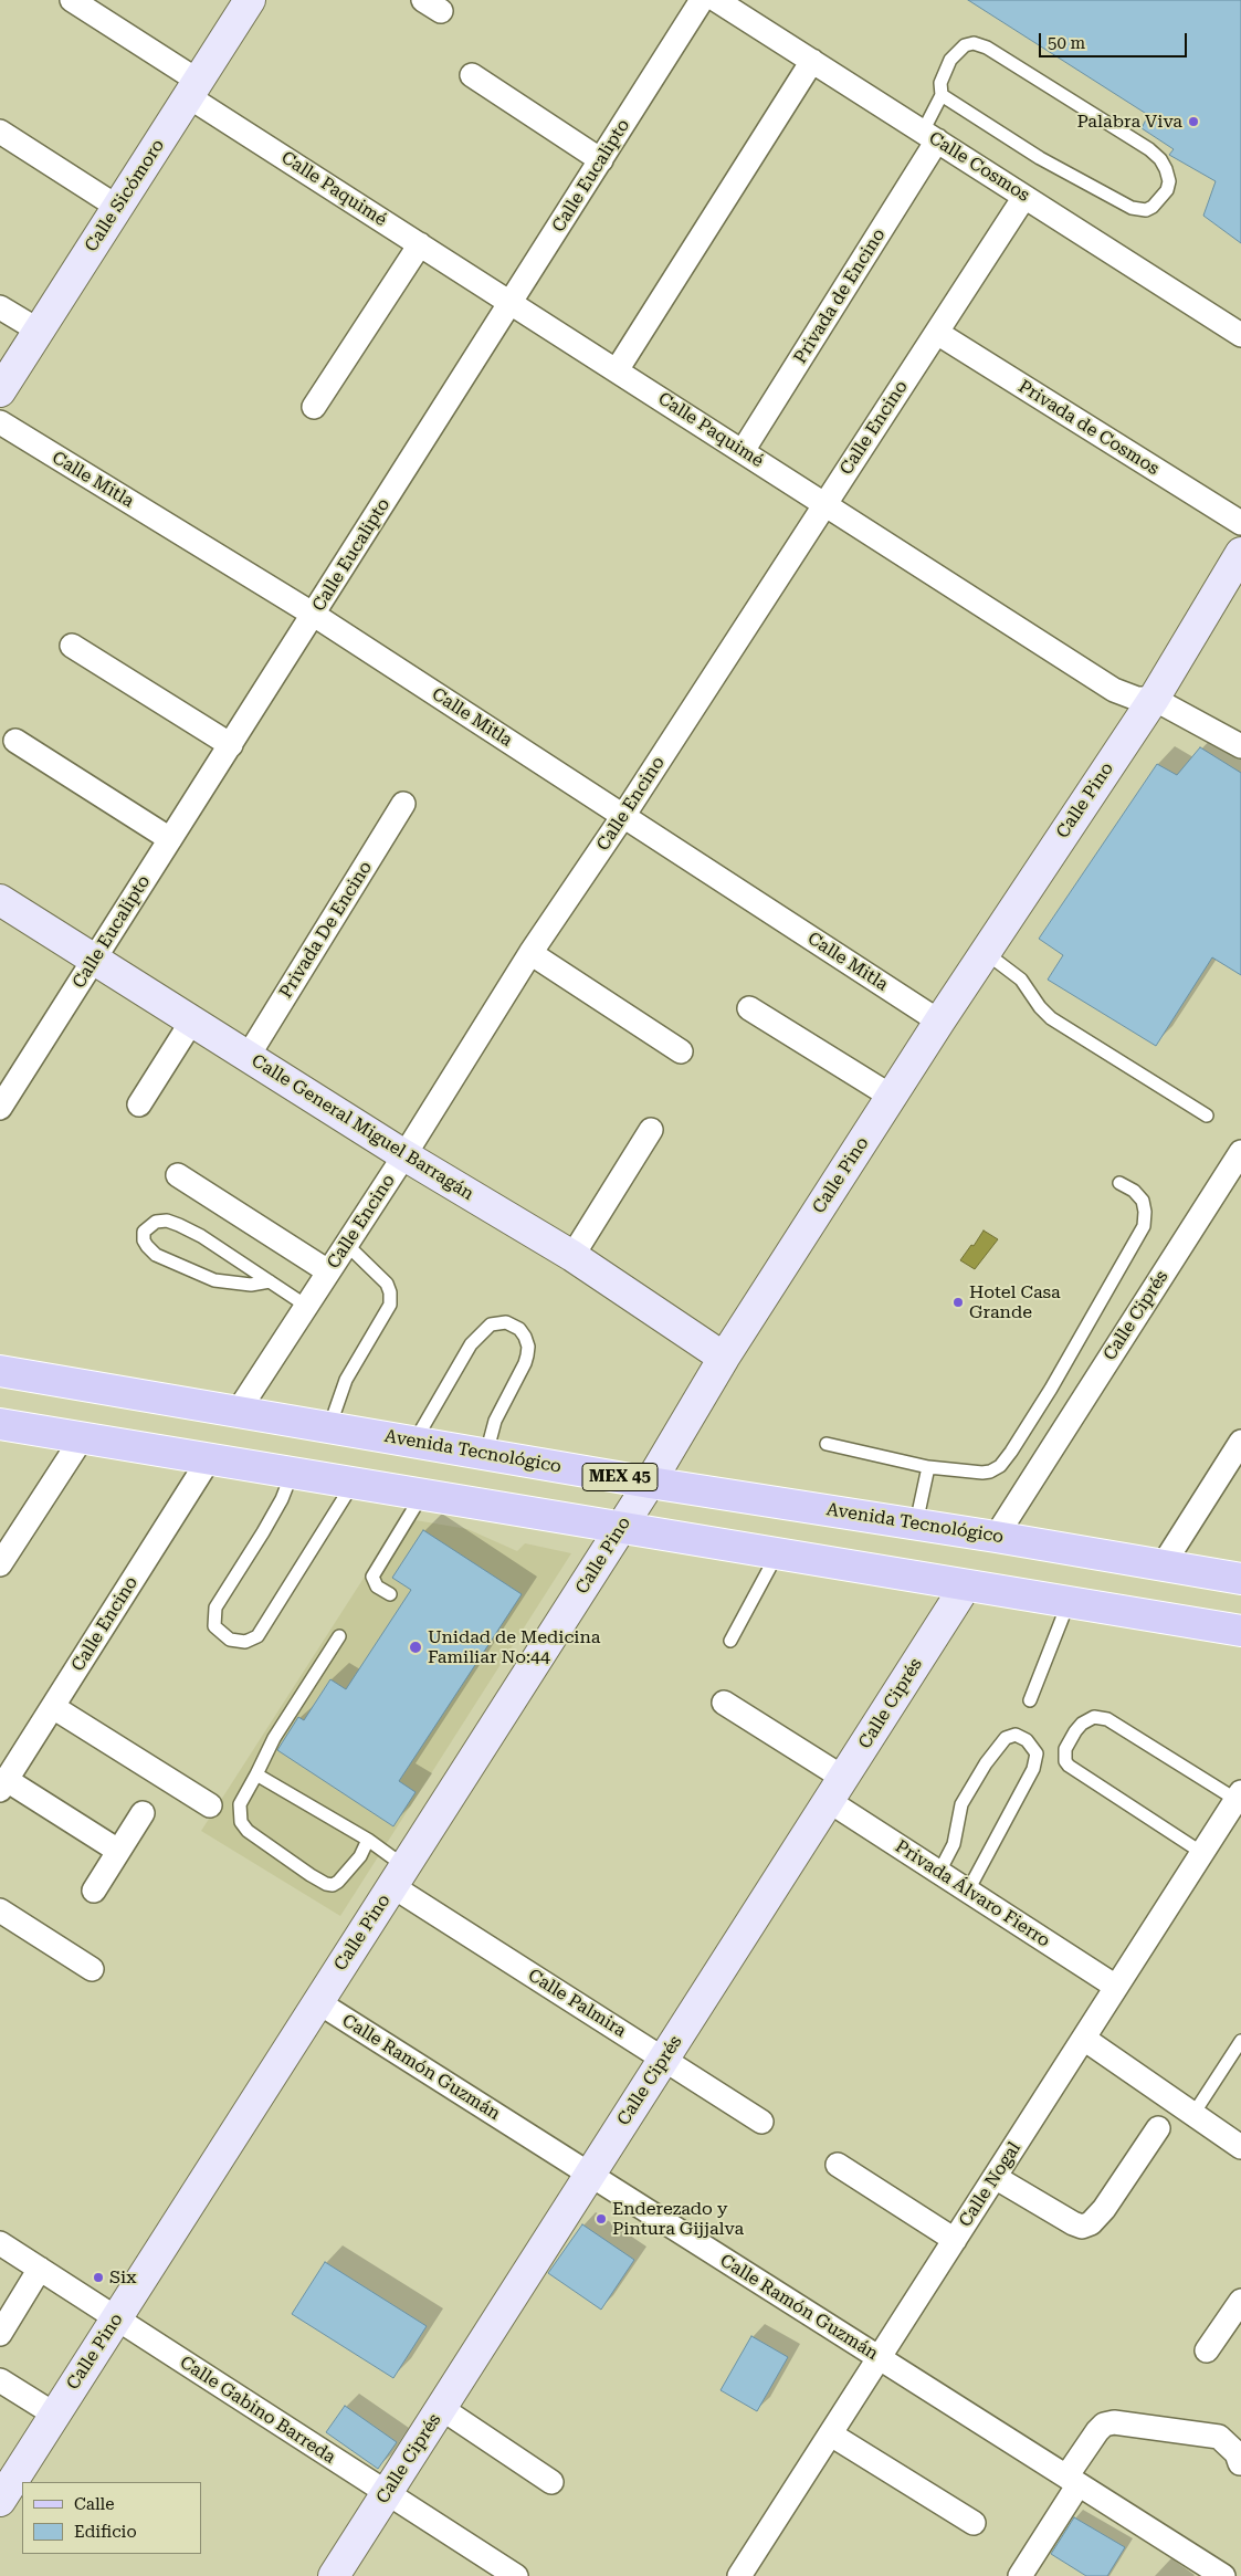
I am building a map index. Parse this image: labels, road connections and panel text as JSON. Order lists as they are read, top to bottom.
{
  "streets": {
    "main road": ["Avenida Tecnológico", "MEX 45"],
    "street": [
      "Calle Cosmos",
      "Calle Eucalipto",
      "Calle Paquimé",
      "Calle Sicómoro",
      "Privada de Encino",
      "Calle Encino",
      "Privada de Cosmos",
      "Calle Mitla",
      "Calle Pino",
      "Privada De Encino",
      "Calle General Miguel Barragán",
      "Calle Ciprés",
      "Privada Álvaro Fierro",
      "Calle Palmira",
      "Calle Ramón Guzmán",
      "Calle Nogal",
      "Calle Gabino Barreda"
    ]
  },
  "crossings": [
    ["Calle Cosmos", "Privada de Encino"],
    ["Calle Cosmos", "Calle Encino"],
    ["Calle Eucalipto", "Calle Paquimé"],
    ["Calle Eucalipto", "Calle Mitla"],
    ["Calle Eucalipto", "Calle General Miguel Barragán"],
    ["Calle Paquimé", "Calle Sicómoro"],
    ["Calle Paquimé", "Privada de Encino"],
    ["Calle Paquimé", "Calle Encino"],
    ["Calle Paquimé", "Calle Pino"],
    ["Calle Encino", "Privada de Cosmos"],
    ["Calle Encino", "Calle Mitla"],
    ["Calle Encino", "Calle General Miguel Barragán"],
    ["Calle Encino", "Avenida Tecnológico"],
    ["Calle Mitla", "Calle Pino"],
    ["Calle Pino", "Calle General Miguel Barragán"],
    ["Calle Pino", "Avenida Tecnológico"],
    ["Calle Pino", "Calle Palmira"],
    ["Calle Pino", "Calle Ramón Guzmán"],
    ["Calle Pino", "Calle Gabino Barreda"],
    ["Privada De Encino", "Calle General Miguel Barragán"],
    ["Calle Ciprés", "Avenida Tecnológico"],
    ["Calle Ciprés", "Privada Álvaro Fierro"],
    ["Calle Ciprés", "Calle Palmira"],
    ["Calle Ciprés", "Calle Ramón Guzmán"],
    ["Calle Ciprés", "Calle Gabino Barreda"],
    ["Privada Álvaro Fierro", "Calle Nogal"],
    ["Calle Ramón Guzmán", "Calle Nogal"]
  ],
  "places": [
    "Palabra Viva",
    "Hotel Casa Grande",
    "Unidad de Medicina Familiar No:44",
    "Enderezado y Pintura Gijjalva",
    "Six"
  ],
  "legend": ["Calle", "Edificio"],
  "scale_bar": "50 m"
}
